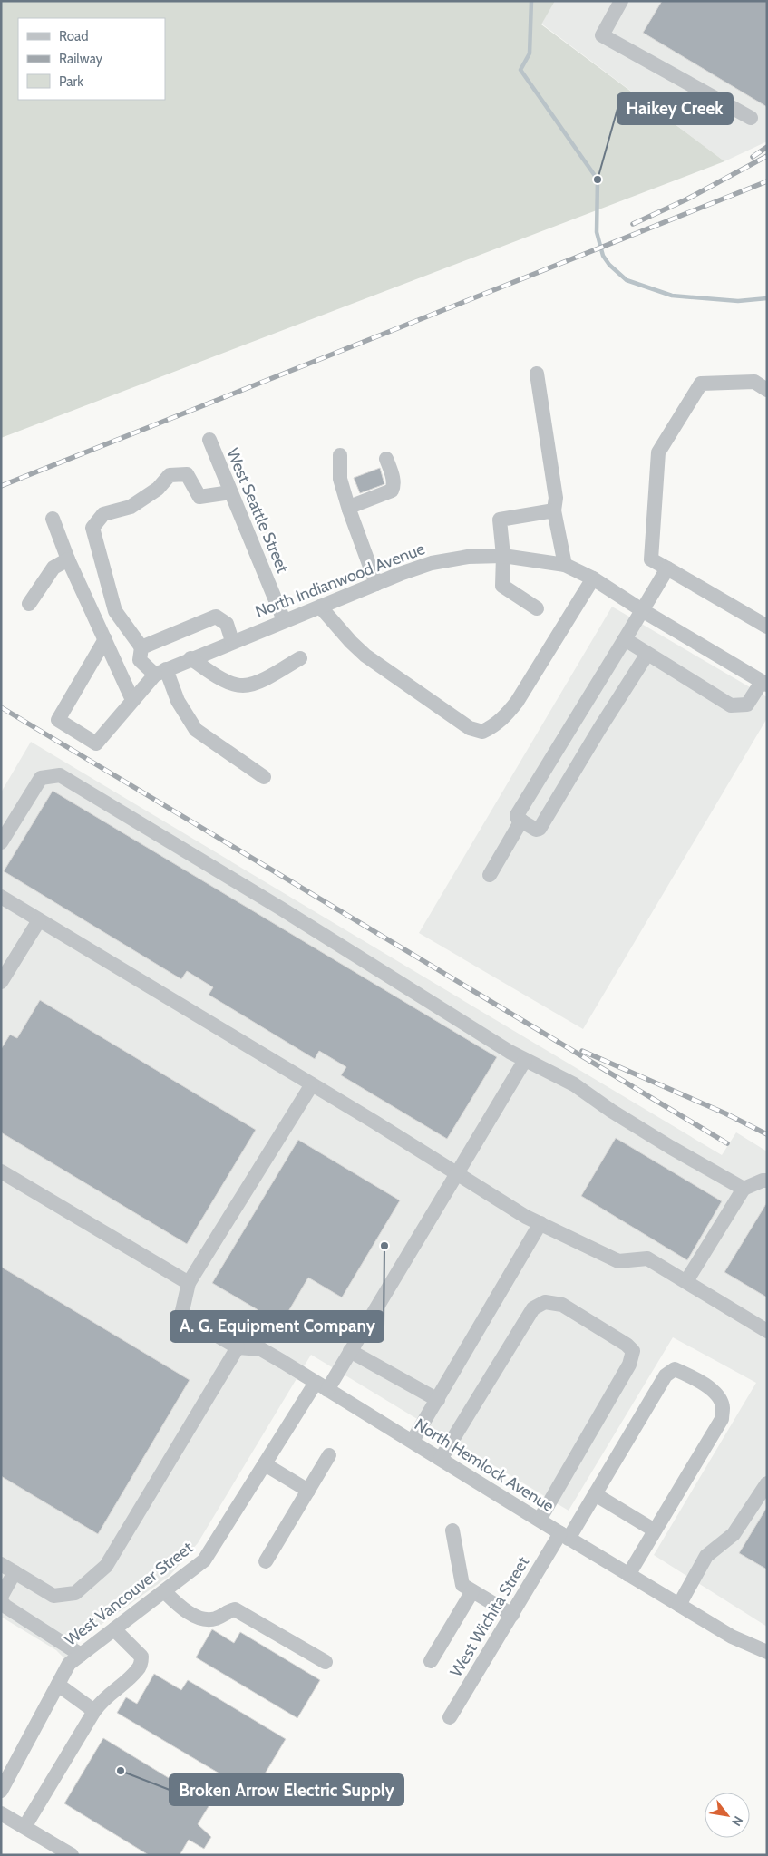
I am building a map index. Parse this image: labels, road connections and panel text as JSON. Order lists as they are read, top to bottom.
{
  "streets": {
    "street": [
      "West Seattle Street",
      "North Indianwood Avenue",
      "North Hemlock Avenue",
      "West Vancouver Street",
      "West Wichita Street"
    ]
  },
  "crossings": [
    ["West Seattle Street", "North Indianwood Avenue"],
    ["North Hemlock Avenue", "West Vancouver Street"],
    ["North Hemlock Avenue", "West Wichita Street"]
  ],
  "places": ["Haikey Creek", "A. G. Equipment Company", "Broken Arrow Electric Supply"],
  "legend": ["Road", "Railway", "Park"],
  "north": "bottom right"
}
